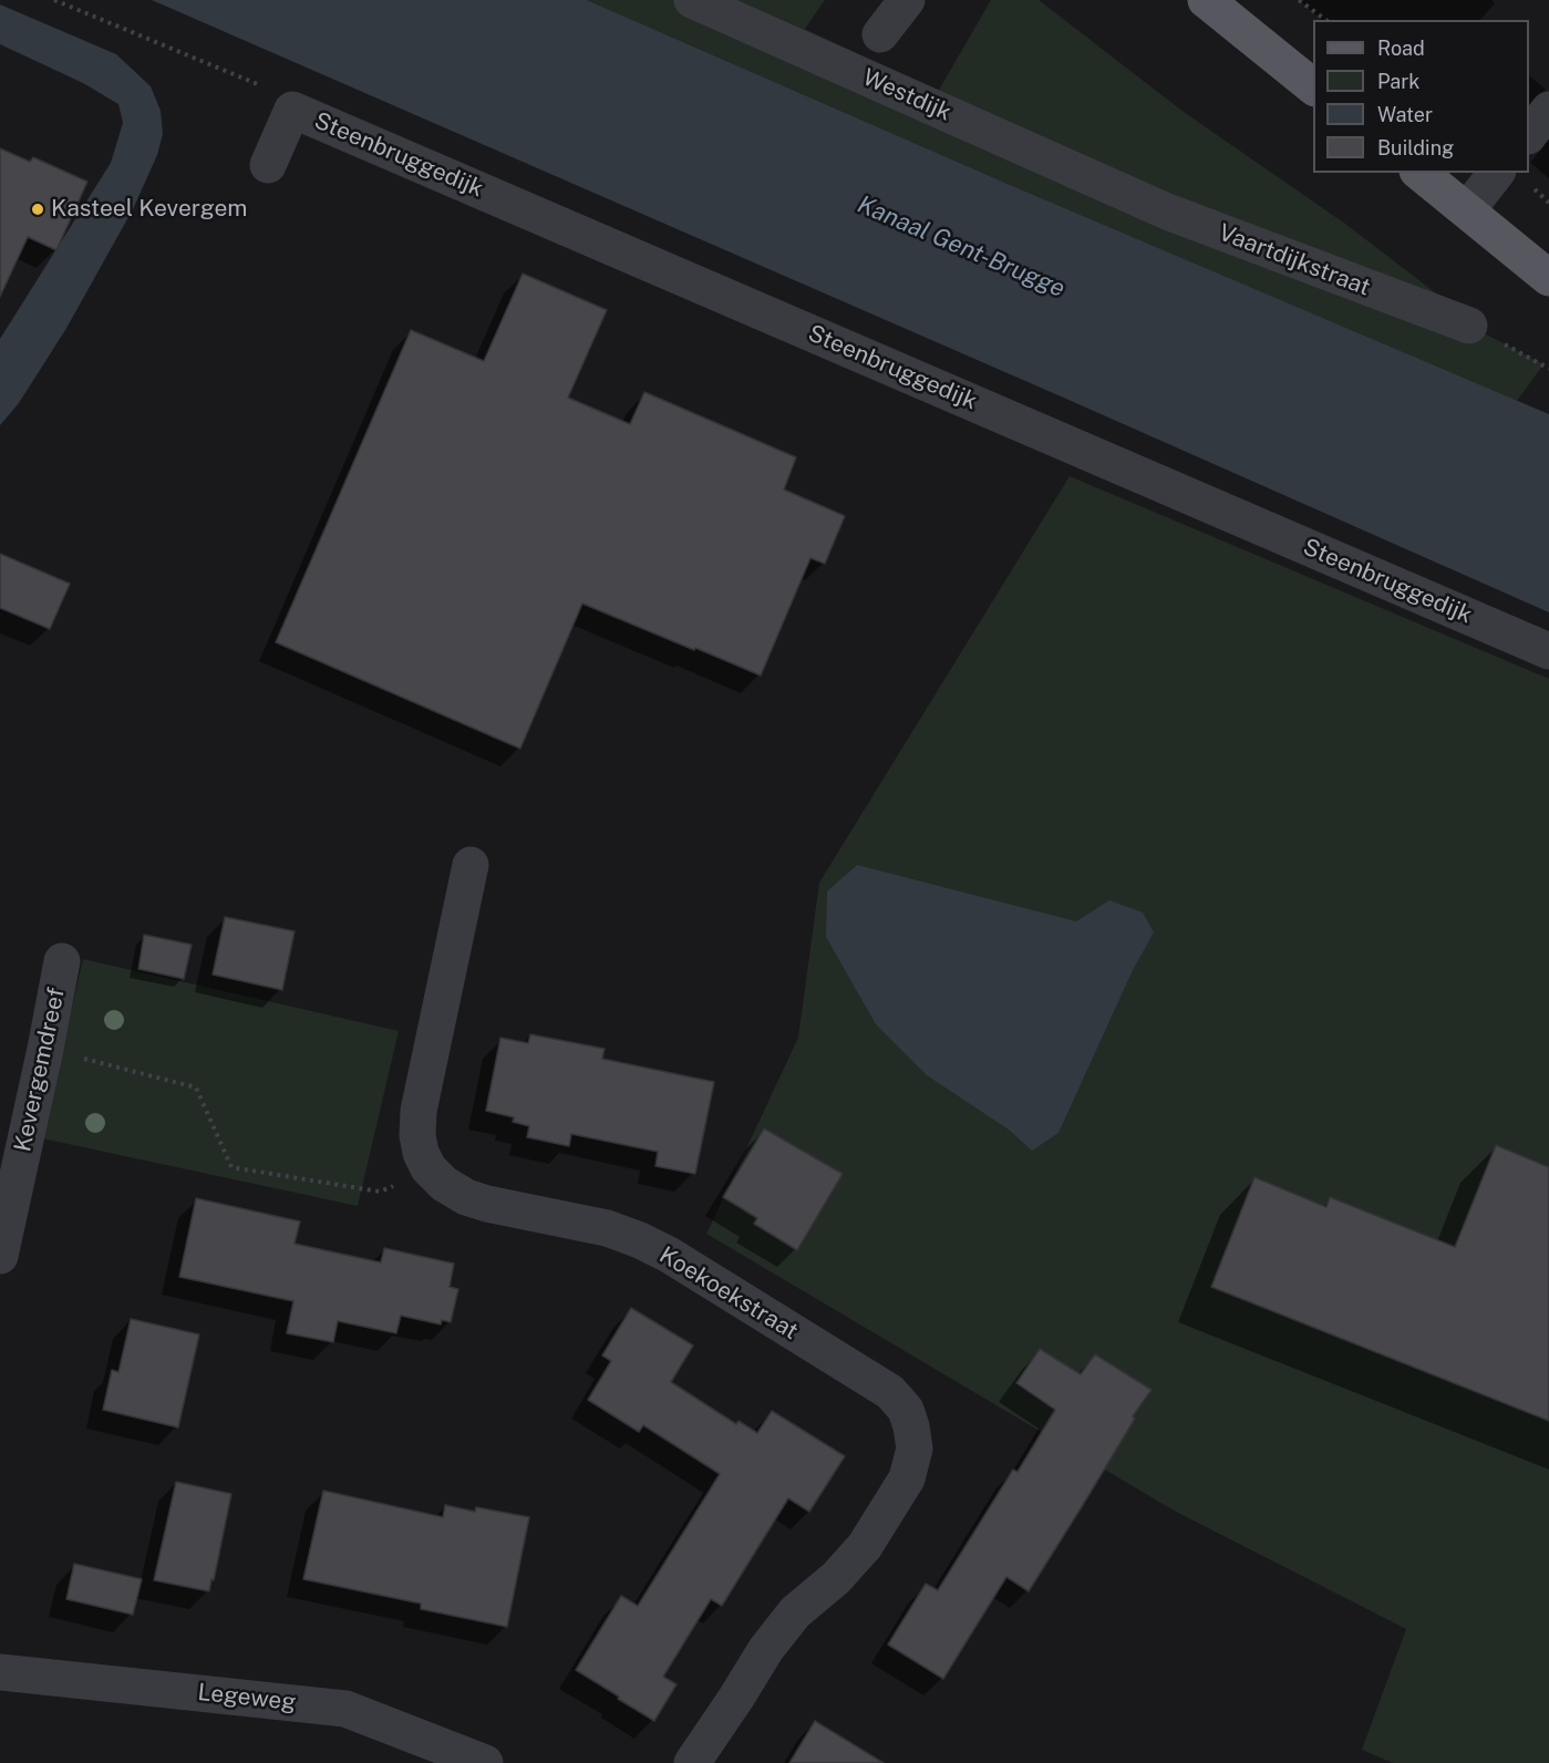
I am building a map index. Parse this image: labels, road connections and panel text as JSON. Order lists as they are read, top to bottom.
{
  "streets": {
    "street": [
      "Westdijk",
      "Steenbruggedijk",
      "Vaartdijkstraat",
      "Kevergemdreef",
      "Koekoekstraat",
      "Legeweg"
    ]
  },
  "crossings": [
    ["Westdijk", "Vaartdijkstraat"]
  ],
  "water": ["Kanaal Gent-Brugge"],
  "places": ["Kasteel Kevergem"],
  "legend": [
    "Road",
    "Park",
    "Water",
    "Building"
  ]
}
